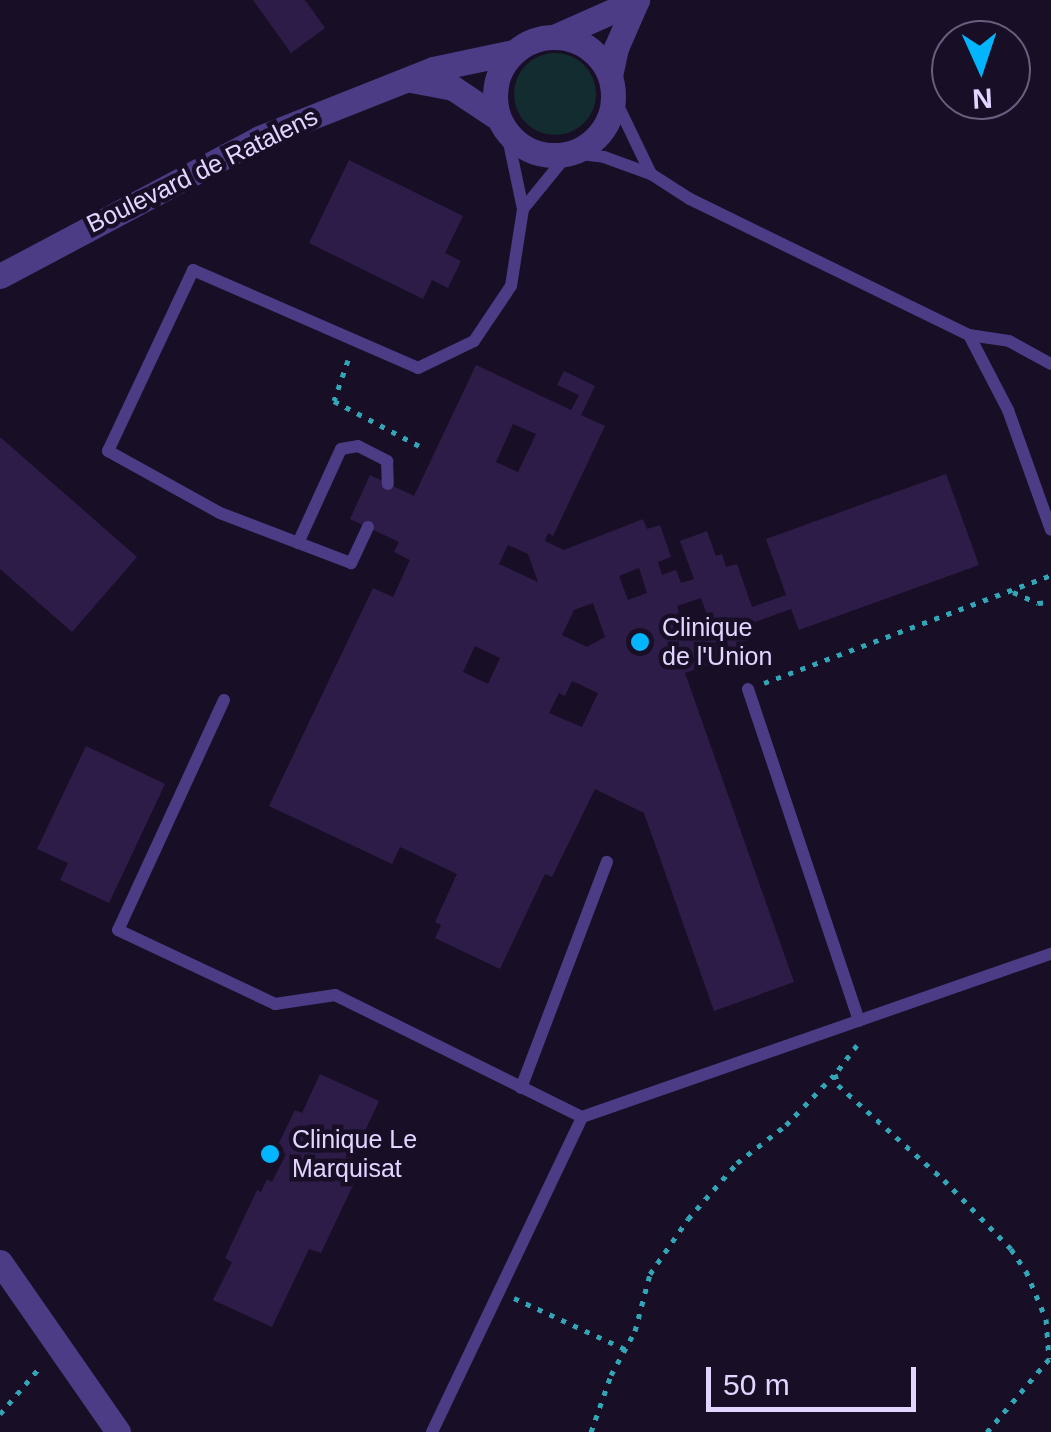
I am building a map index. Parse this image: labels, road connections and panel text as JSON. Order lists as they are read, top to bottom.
{
  "streets": {
    "street": ["Boulevard de Ratalens"]
  },
  "places": ["Clinique de l'Union", "Clinique Le Marquisat"],
  "scale_bar": "50 m",
  "north": "bottom"
}
